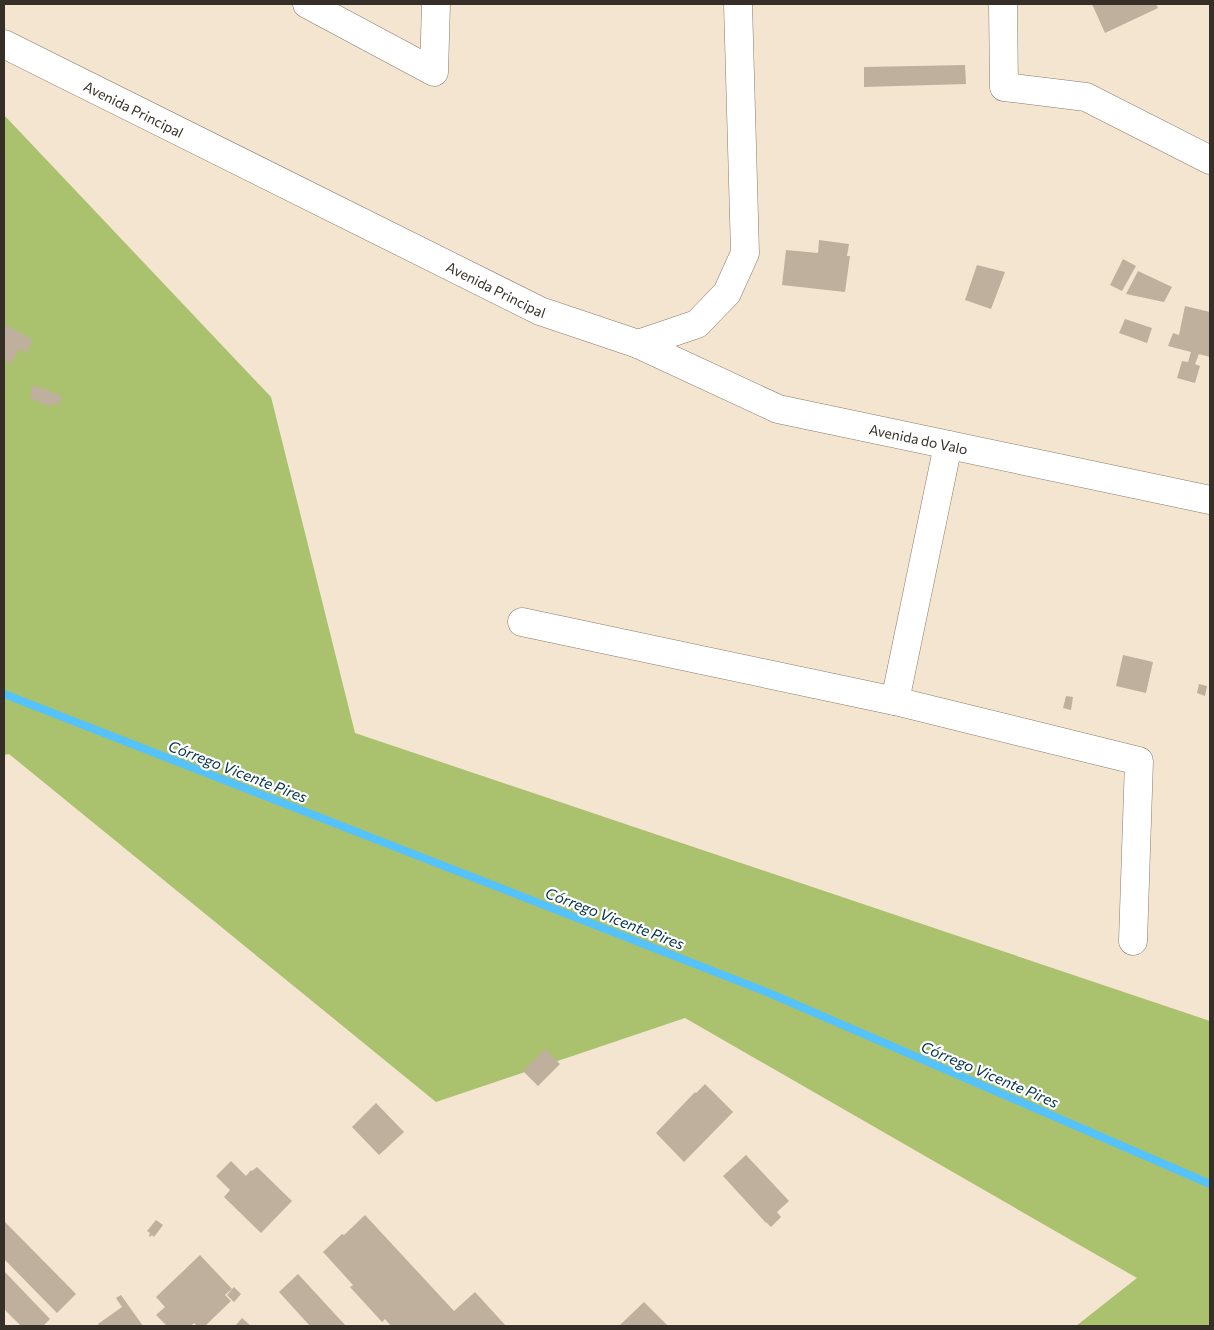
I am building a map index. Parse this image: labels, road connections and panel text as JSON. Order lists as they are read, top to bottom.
{
  "streets": {
    "street": ["Avenida Principal", "Avenida do Valo"]
  },
  "crossings": [
    ["Avenida Principal", "Avenida do Valo"]
  ],
  "water": ["Córrego Vicente Pires"]
}
